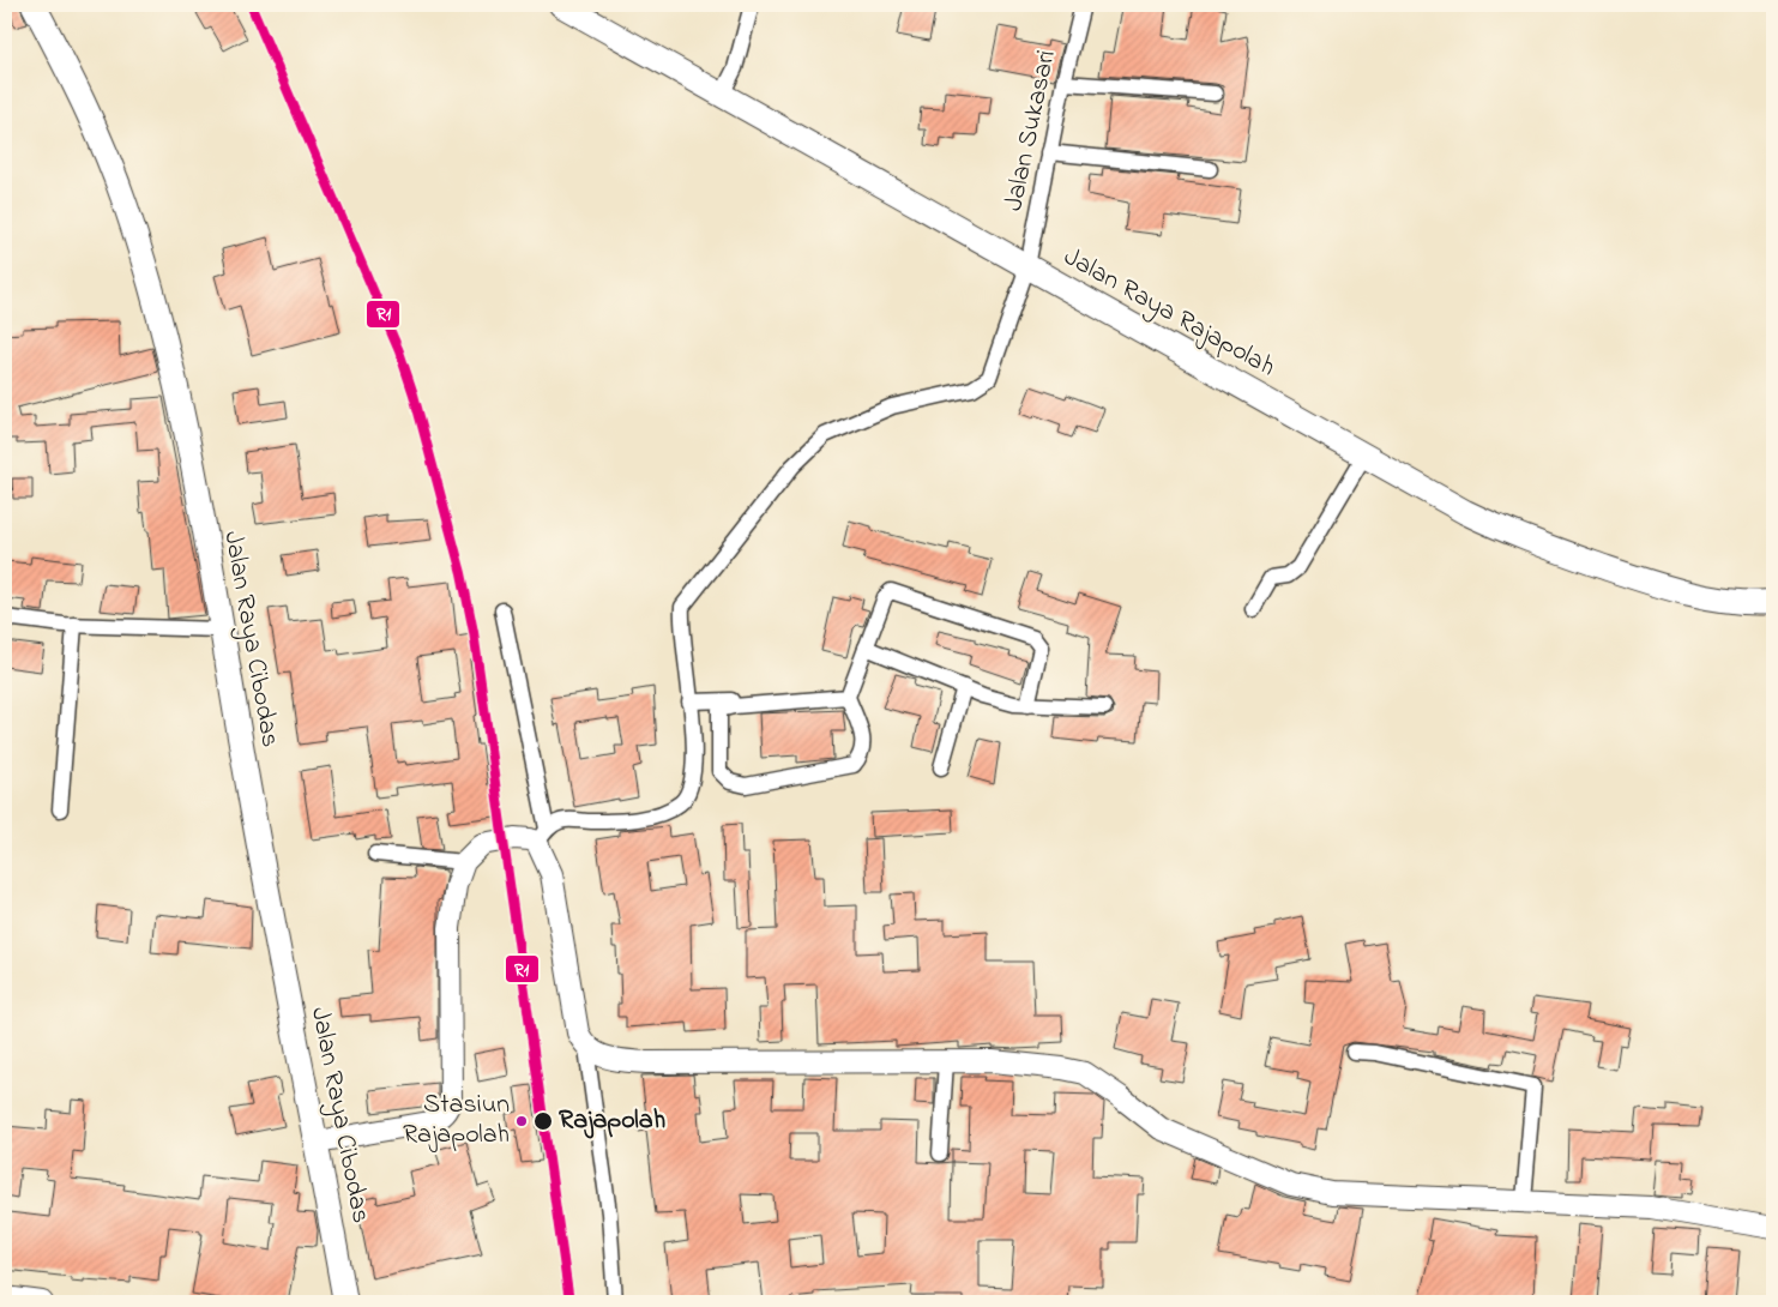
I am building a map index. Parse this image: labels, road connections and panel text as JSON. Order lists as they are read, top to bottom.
{
  "streets": {
    "highway": ["Jalan Raya Rajapolah", "Jalan Raya Cibodas"],
    "street": ["Jalan Sukasari"]
  },
  "crossings": [
    ["Jalan Sukasari", "Jalan Raya Rajapolah"]
  ],
  "places": ["Stasiun Rajapolah", "Rajapolah"],
  "lines": ["transit line R1"]
}
